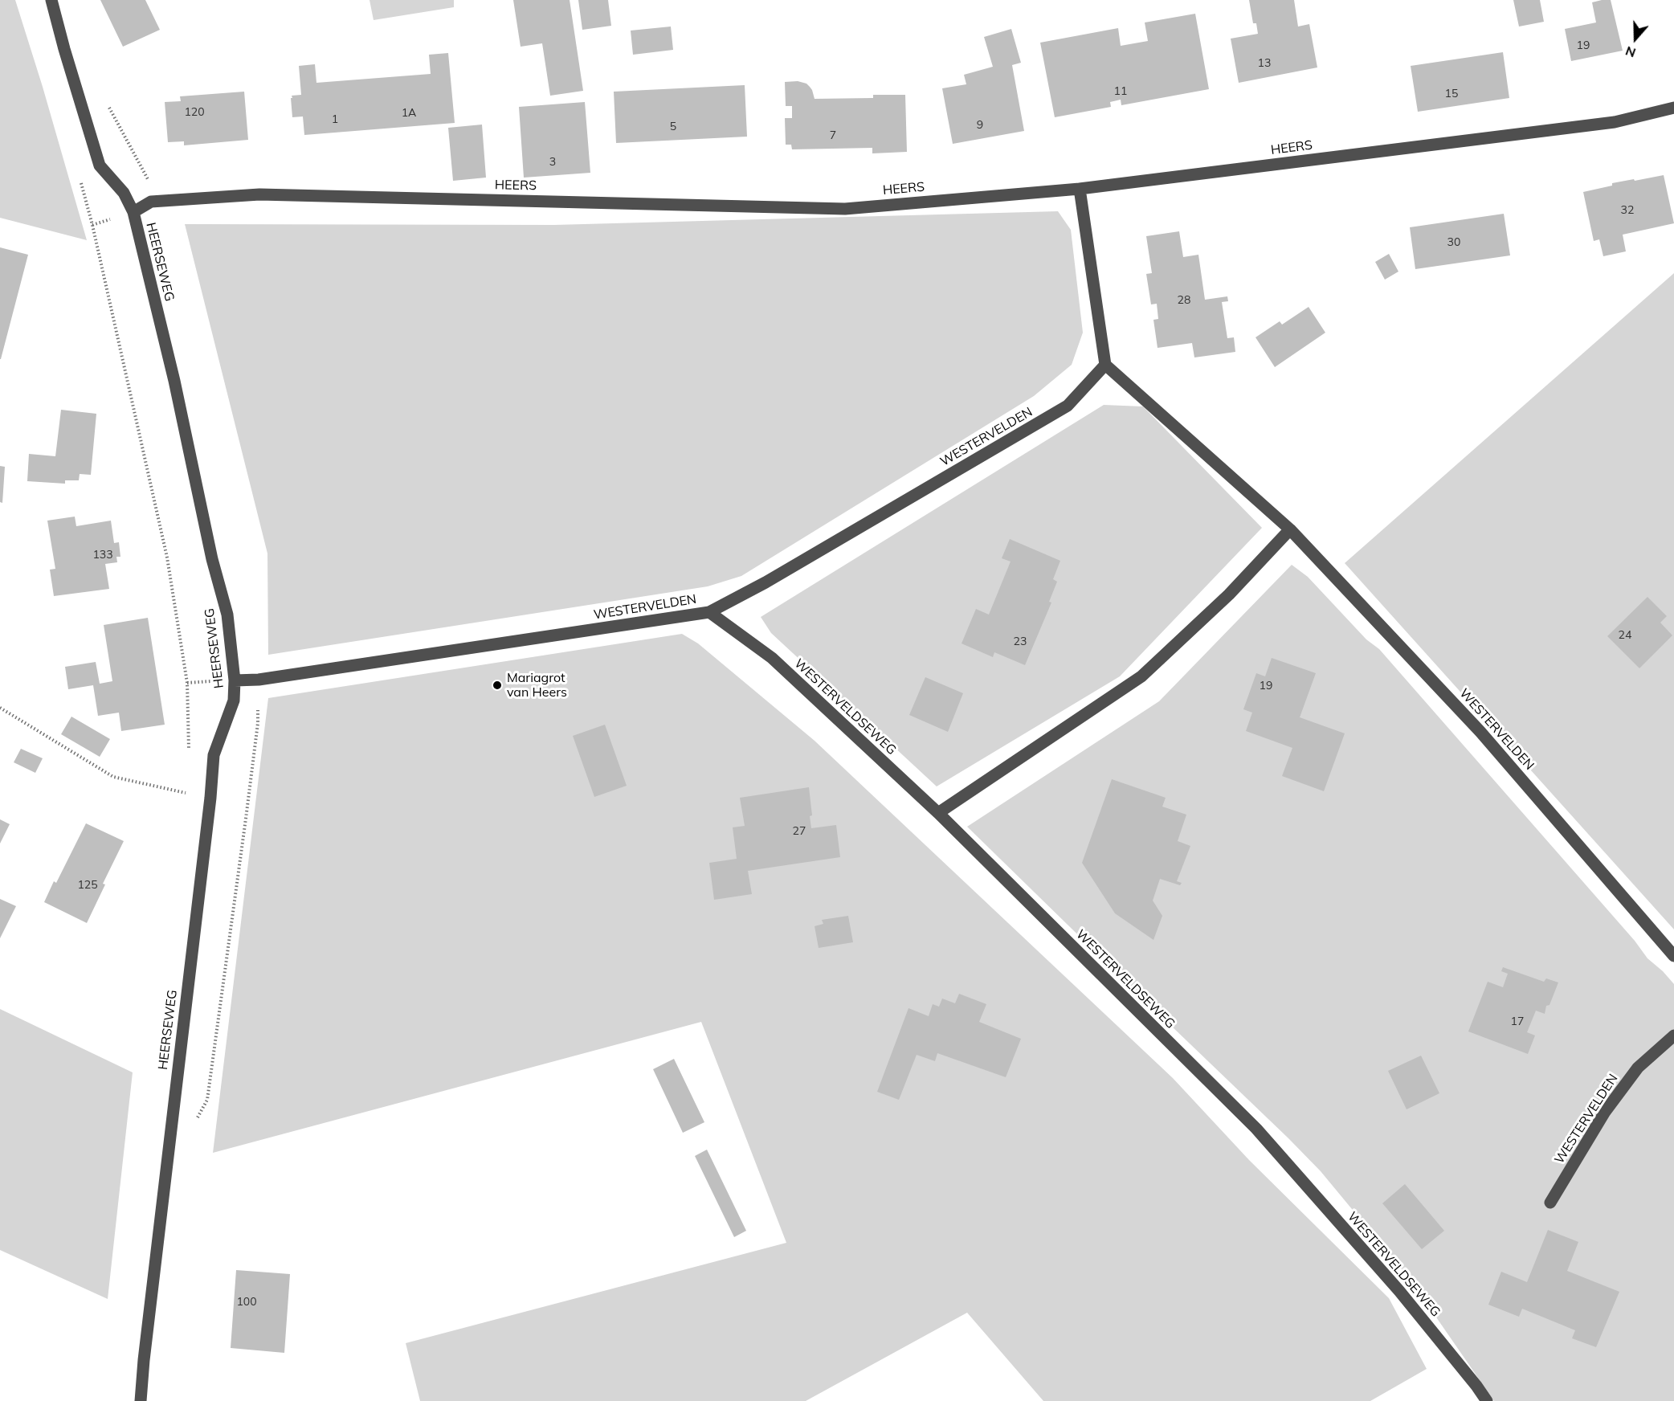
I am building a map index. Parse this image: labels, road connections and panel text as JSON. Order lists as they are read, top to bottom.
{
  "streets": {
    "street": [
      "HEERS",
      "HEERSEWEG",
      "WESTERVELDEN",
      "WESTERVELDSEWEG"
    ]
  },
  "crossings": [
    ["HEERS", "HEERSEWEG"],
    ["HEERSEWEG", "WESTERVELDEN"],
    ["WESTERVELDEN", "WESTERVELDSEWEG"]
  ],
  "places": ["Mariagrot van Heers"],
  "house_numbers": [
    "19",
    "13",
    "11",
    "15",
    "120",
    "1A",
    "1",
    "9",
    "5",
    "7",
    "3",
    "32",
    "30",
    "28",
    "133",
    "24",
    "23",
    "19",
    "27",
    "125",
    "17",
    "100"
  ],
  "north": "bottom"
}
